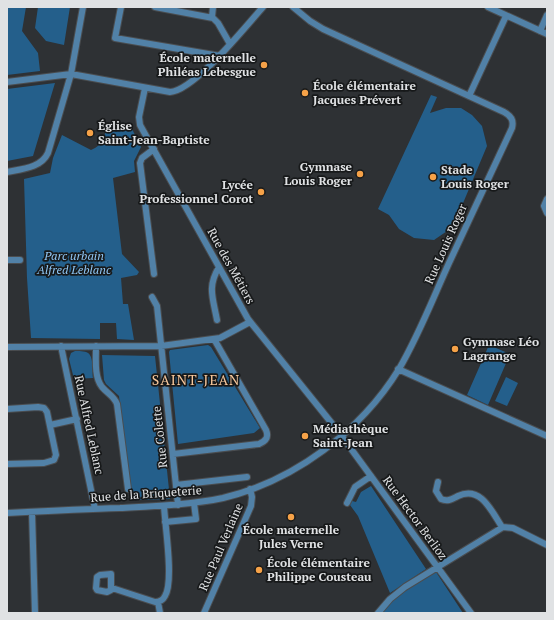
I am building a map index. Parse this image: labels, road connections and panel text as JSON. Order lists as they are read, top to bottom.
{
  "streets": {
    "street": [
      "Rue Louis Roger",
      "Rue des Métiers",
      "Rue Alfred Leblanc",
      "Rue Colette",
      "Rue de la Briqueterie",
      "Rue Hector Berlioz",
      "Rue Paul Verlaine"
    ]
  },
  "crossings": [
    ["Rue Louis Roger", "Rue des Métiers"],
    ["Rue Louis Roger", "Rue de la Briqueterie"],
    ["Rue Louis Roger", "Rue Hector Berlioz"],
    ["Rue des Métiers", "Rue de la Briqueterie"],
    ["Rue des Métiers", "Rue Hector Berlioz"],
    ["Rue Alfred Leblanc", "Rue de la Briqueterie"],
    ["Rue Colette", "Rue de la Briqueterie"],
    ["Rue de la Briqueterie", "Rue Hector Berlioz"],
    ["Rue de la Briqueterie", "Rue Paul Verlaine"]
  ],
  "districts": ["SAINT-JEAN"],
  "parks": ["Parc urbain Alfred Leblanc"],
  "places": [
    "École maternelle Philéas Lebesgue",
    "École élémentaire Jacques Prévert",
    "Église Saint-Jean-Baptiste",
    "Gymnase Louis Roger",
    "Stade Louis Roger",
    "Lycée Professionnel Corot",
    "Gymnase Léo Lagrange",
    "Médiathèque Saint-Jean",
    "École maternelle Jules Verne",
    "École élémentaire Philippe Cousteau"
  ]
}
